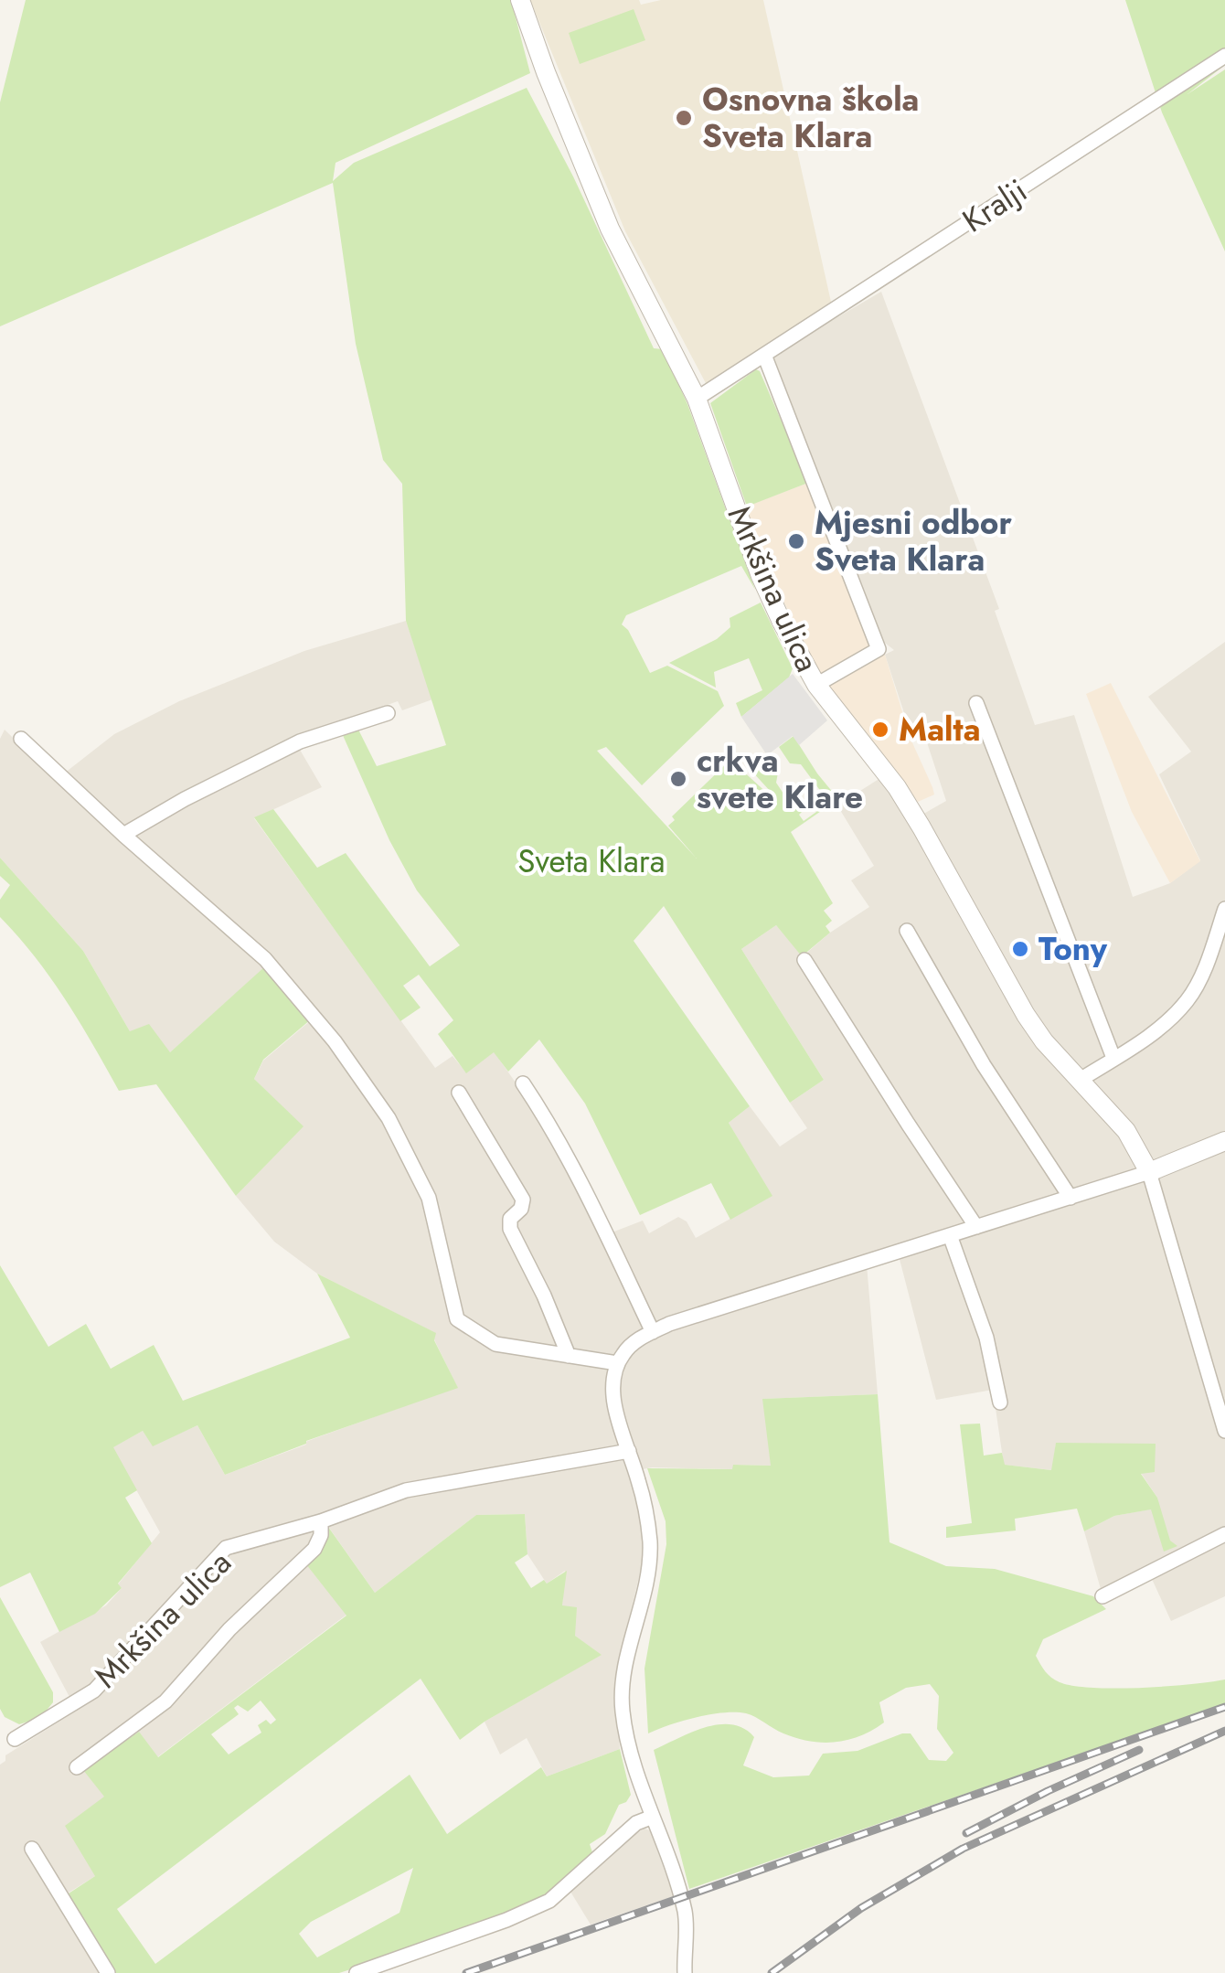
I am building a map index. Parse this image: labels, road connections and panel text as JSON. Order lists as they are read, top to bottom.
{
  "streets": {
    "street": ["Kralji", "Mrkšina ulica"]
  },
  "crossings": [
    ["Kralji", "Mrkšina ulica"]
  ],
  "parks": ["Sveta Klara"],
  "places": [
    "Osnovna škola Sveta Klara",
    "Mjesni odbor Sveta Klara",
    "Malta",
    "crkva svete Klare",
    "Tony"
  ]
}
